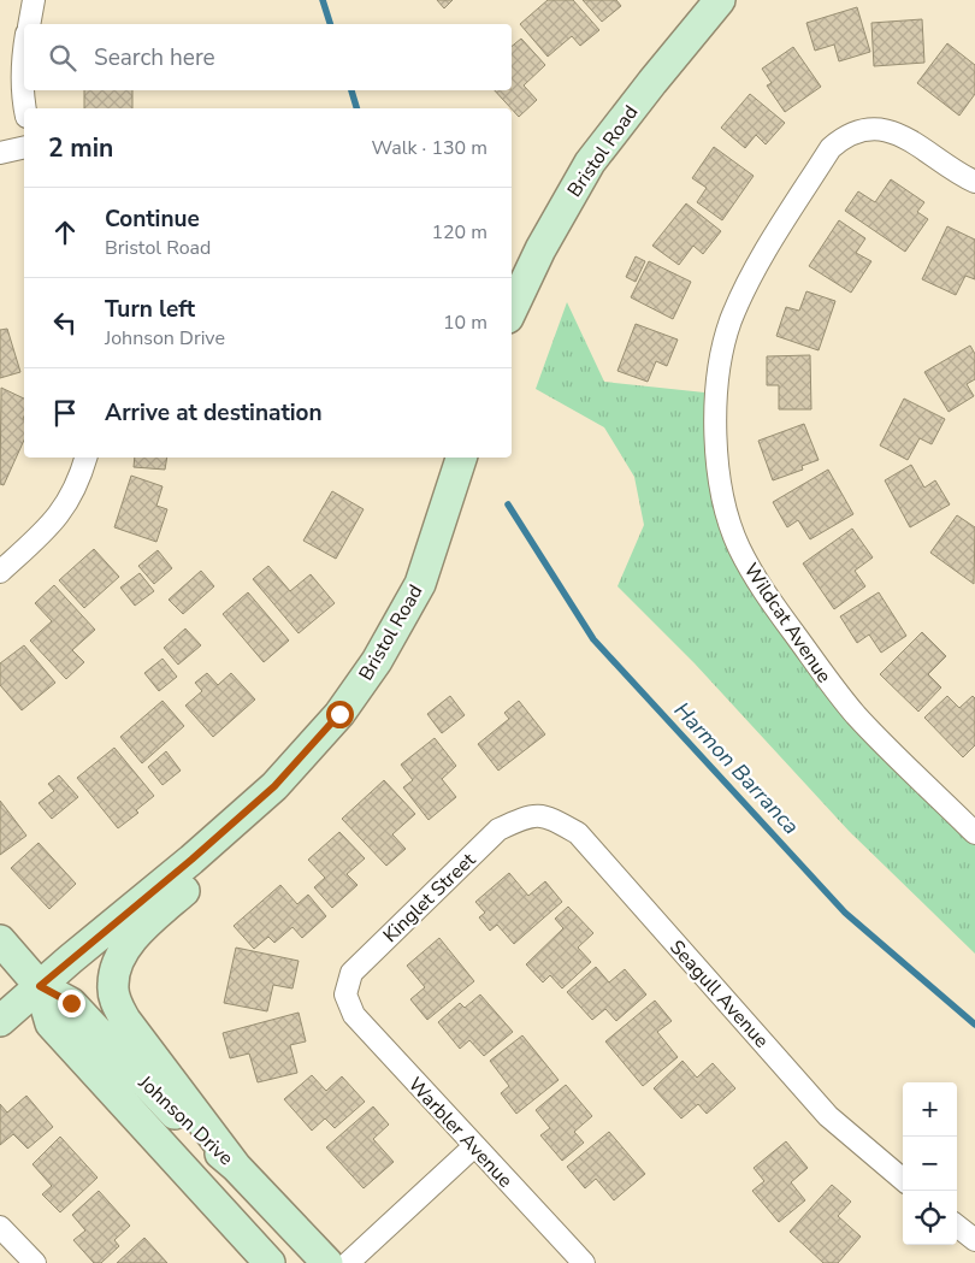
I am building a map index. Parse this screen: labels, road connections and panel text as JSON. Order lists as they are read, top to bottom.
{
  "streets": {
    "main road": ["Bristol Road", "Johnson Drive"],
    "street": [
      "Wildcat Avenue",
      "Kinglet Street",
      "Seagull Avenue",
      "Warbler Avenue"
    ]
  },
  "crossings": [
    ["Bristol Road", "Johnson Drive"],
    ["Kinglet Street", "Seagull Avenue"],
    ["Kinglet Street", "Warbler Avenue"]
  ],
  "water": ["Harmon Barranca"],
  "page": {
    "search": "Search here",
    "heading": ["2 min", "Walk · 130 m"],
    "list": [
      ["Continue", "Bristol Road", "120 m"],
      ["Turn left", "Johnson Drive", "10 m"],
      "Arrive at destination"
    ],
    "map_buttons": ["+", "−"]
  }
}
